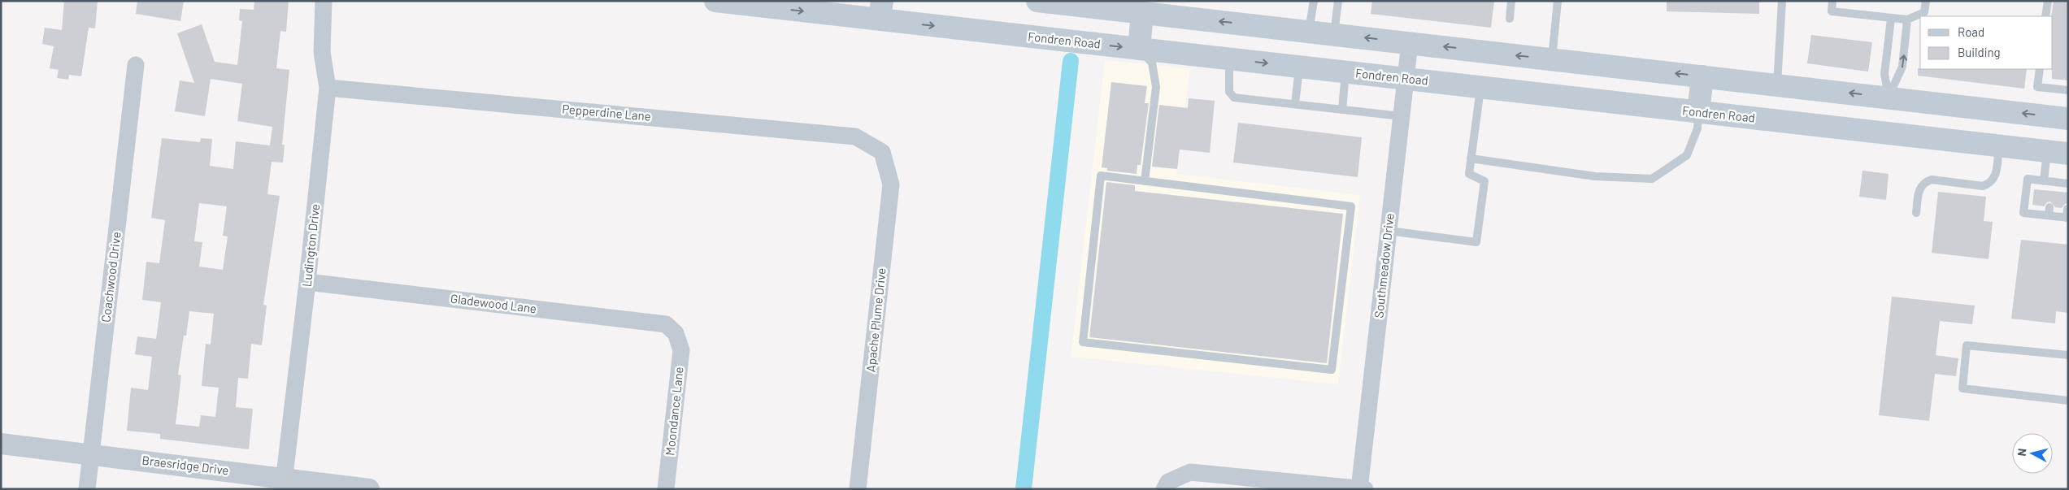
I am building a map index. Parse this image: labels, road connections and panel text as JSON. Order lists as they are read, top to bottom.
{
  "streets": {
    "main road": ["Fondren Road"],
    "street": [
      "Pepperdine Lane",
      "Ludington Drive",
      "Southmeadow Drive",
      "Coachwood Drive",
      "Gladewood Lane",
      "Apache Plume Drive",
      "Moondance Lane",
      "Braesridge Drive"
    ]
  },
  "crossings": [
    ["Fondren Road", "Southmeadow Drive"],
    ["Pepperdine Lane", "Ludington Drive"],
    ["Pepperdine Lane", "Apache Plume Drive"],
    ["Ludington Drive", "Gladewood Lane"],
    ["Ludington Drive", "Braesridge Drive"],
    ["Coachwood Drive", "Braesridge Drive"],
    ["Gladewood Lane", "Moondance Lane"]
  ],
  "legend": ["Road", "Building"],
  "north": "left"
}
